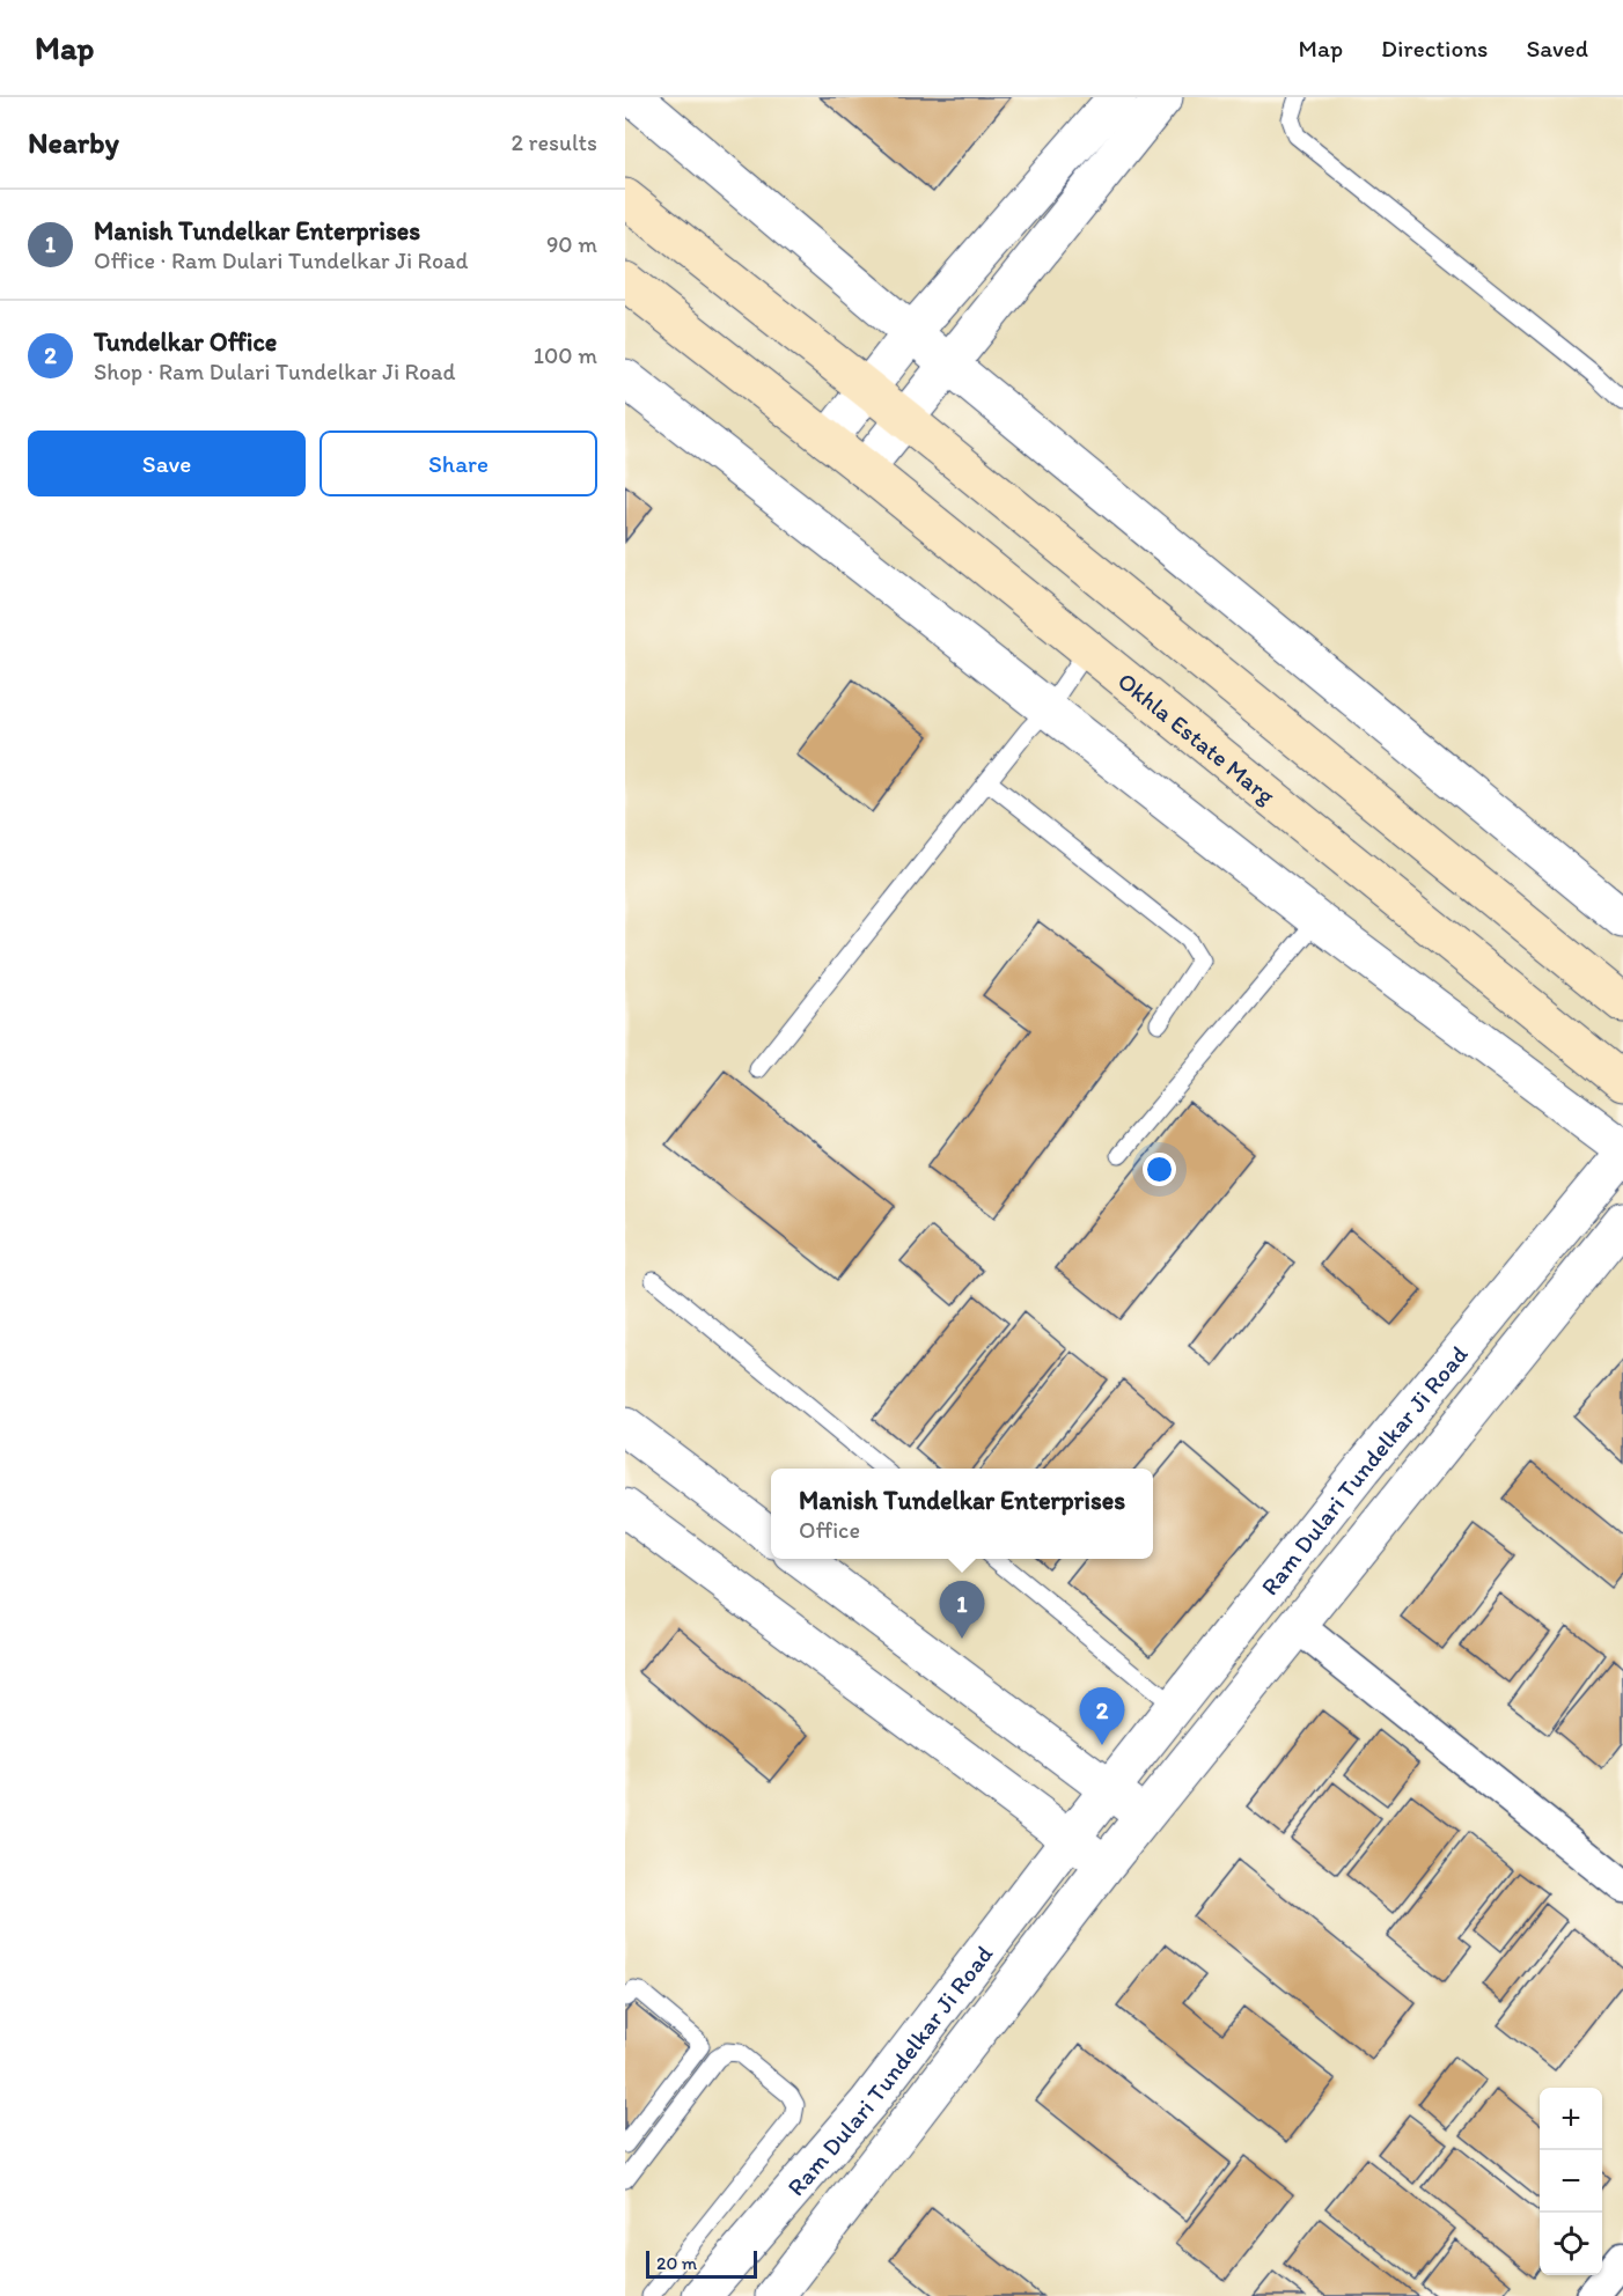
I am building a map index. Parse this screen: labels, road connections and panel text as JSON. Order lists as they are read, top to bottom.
{
  "streets": {
    "main road": ["Okhla Estate Marg"],
    "street": ["Ram Dulari Tundelkar Ji Road"]
  },
  "scale_bar": "20 m",
  "page": {
    "header": "Map",
    "nav": ["Map", "Directions", "Saved"],
    "heading": ["Nearby", "2 results"],
    "list": [
      {
        "mark": "1",
        "name": "Manish Tundelkar Enterprises",
        "note": "Office · Ram Dulari Tundelkar Ji Road",
        "value": "90 m"
      },
      {
        "mark": "2",
        "name": "Tundelkar Office",
        "note": "Shop · Ram Dulari Tundelkar Ji Road",
        "value": "100 m"
      }
    ],
    "buttons": ["Save", "Share"],
    "popup": ["Manish Tundelkar Enterprises", "Office"],
    "pins": ["1", "2"],
    "map_buttons": ["+", "−"],
    "scale": "20 m"
  }
}
